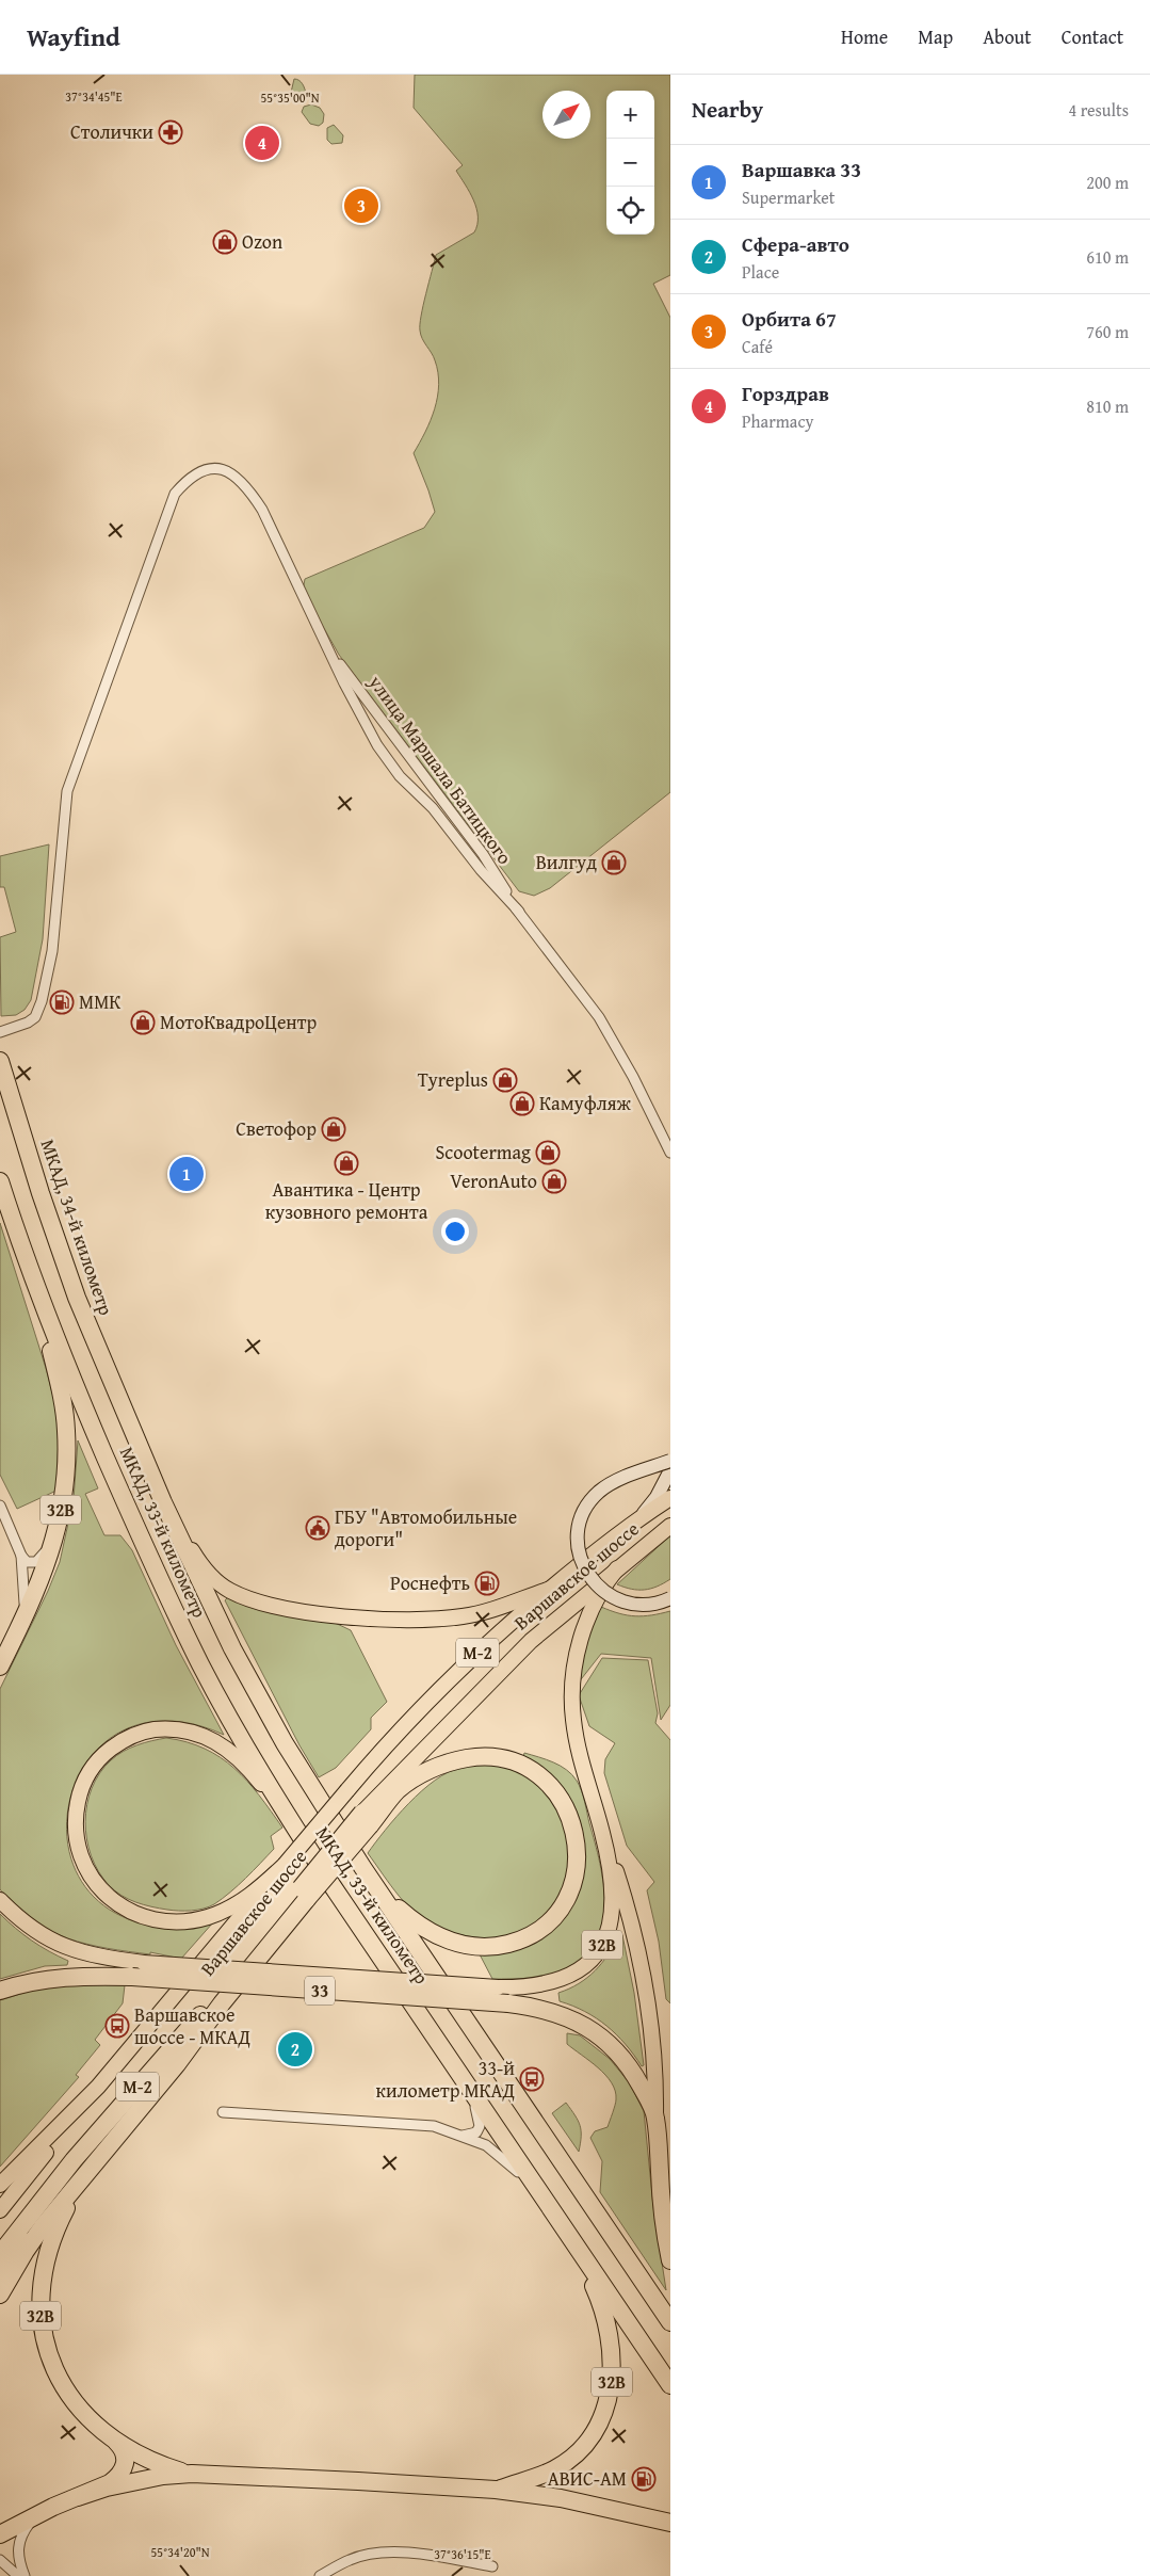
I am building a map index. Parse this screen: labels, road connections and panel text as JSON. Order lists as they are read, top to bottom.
{
  "streets": {
    "highway": [
      "МКАД, 34-й километр",
      "32B",
      "МКАД, 33-й километр",
      "Варшавское шоссе",
      "М-2",
      "33"
    ],
    "street": ["улица Маршала Батицкого"]
  },
  "crossings": [
    ["МКАД, 34-й километр", "МКАД, 33-й километр"],
    ["32B", "МКАД, 33-й километр"],
    ["32B", "Варшавское шоссе"],
    ["32B", "М-2"],
    ["32B", "33"],
    ["Варшавское шоссе", "М-2"]
  ],
  "places": {
    "pharmacy": ["Столички"],
    "shop": [
      "Ozon",
      "Вилгуд",
      "МотоКвадроЦентр",
      "Tyreplus",
      "Камуфляж",
      "Светофор",
      "Scootermag",
      "Авантика - Центр кузовного ремонта",
      "VeronAuto"
    ],
    "fuel station": ["ММК", "Роснефть", "АВИС-АМ"],
    "public building": ["ГБУ \"Автомобильные дороги\""],
    "bus stop": ["Варшавское шоссе - МКАД", "33-й километр МКАД"]
  },
  "north": "top right",
  "page": {
    "header": "Wayfind",
    "nav": [
      "Home",
      "Map",
      "About",
      "Contact"
    ],
    "heading": ["Nearby", "4 results"],
    "map_buttons": ["+", "−"],
    "pins": [
      "4",
      "3",
      "1",
      "2"
    ],
    "list": [
      {
        "mark": "1",
        "name": "Варшавка 33",
        "note": "Supermarket",
        "value": "200 m"
      },
      {
        "mark": "2",
        "name": "Сфера-авто",
        "note": "Place",
        "value": "610 m"
      },
      {
        "mark": "3",
        "name": "Орбита 67",
        "note": "Café",
        "value": "760 m"
      },
      {
        "mark": "4",
        "name": "Горздрав",
        "note": "Pharmacy",
        "value": "810 m"
      }
    ]
  },
  "coordinates": [
    "37°34'45\"E",
    "55°35'00\"N",
    "55°34'20\"N",
    "37°36'15\"E"
  ]
}
